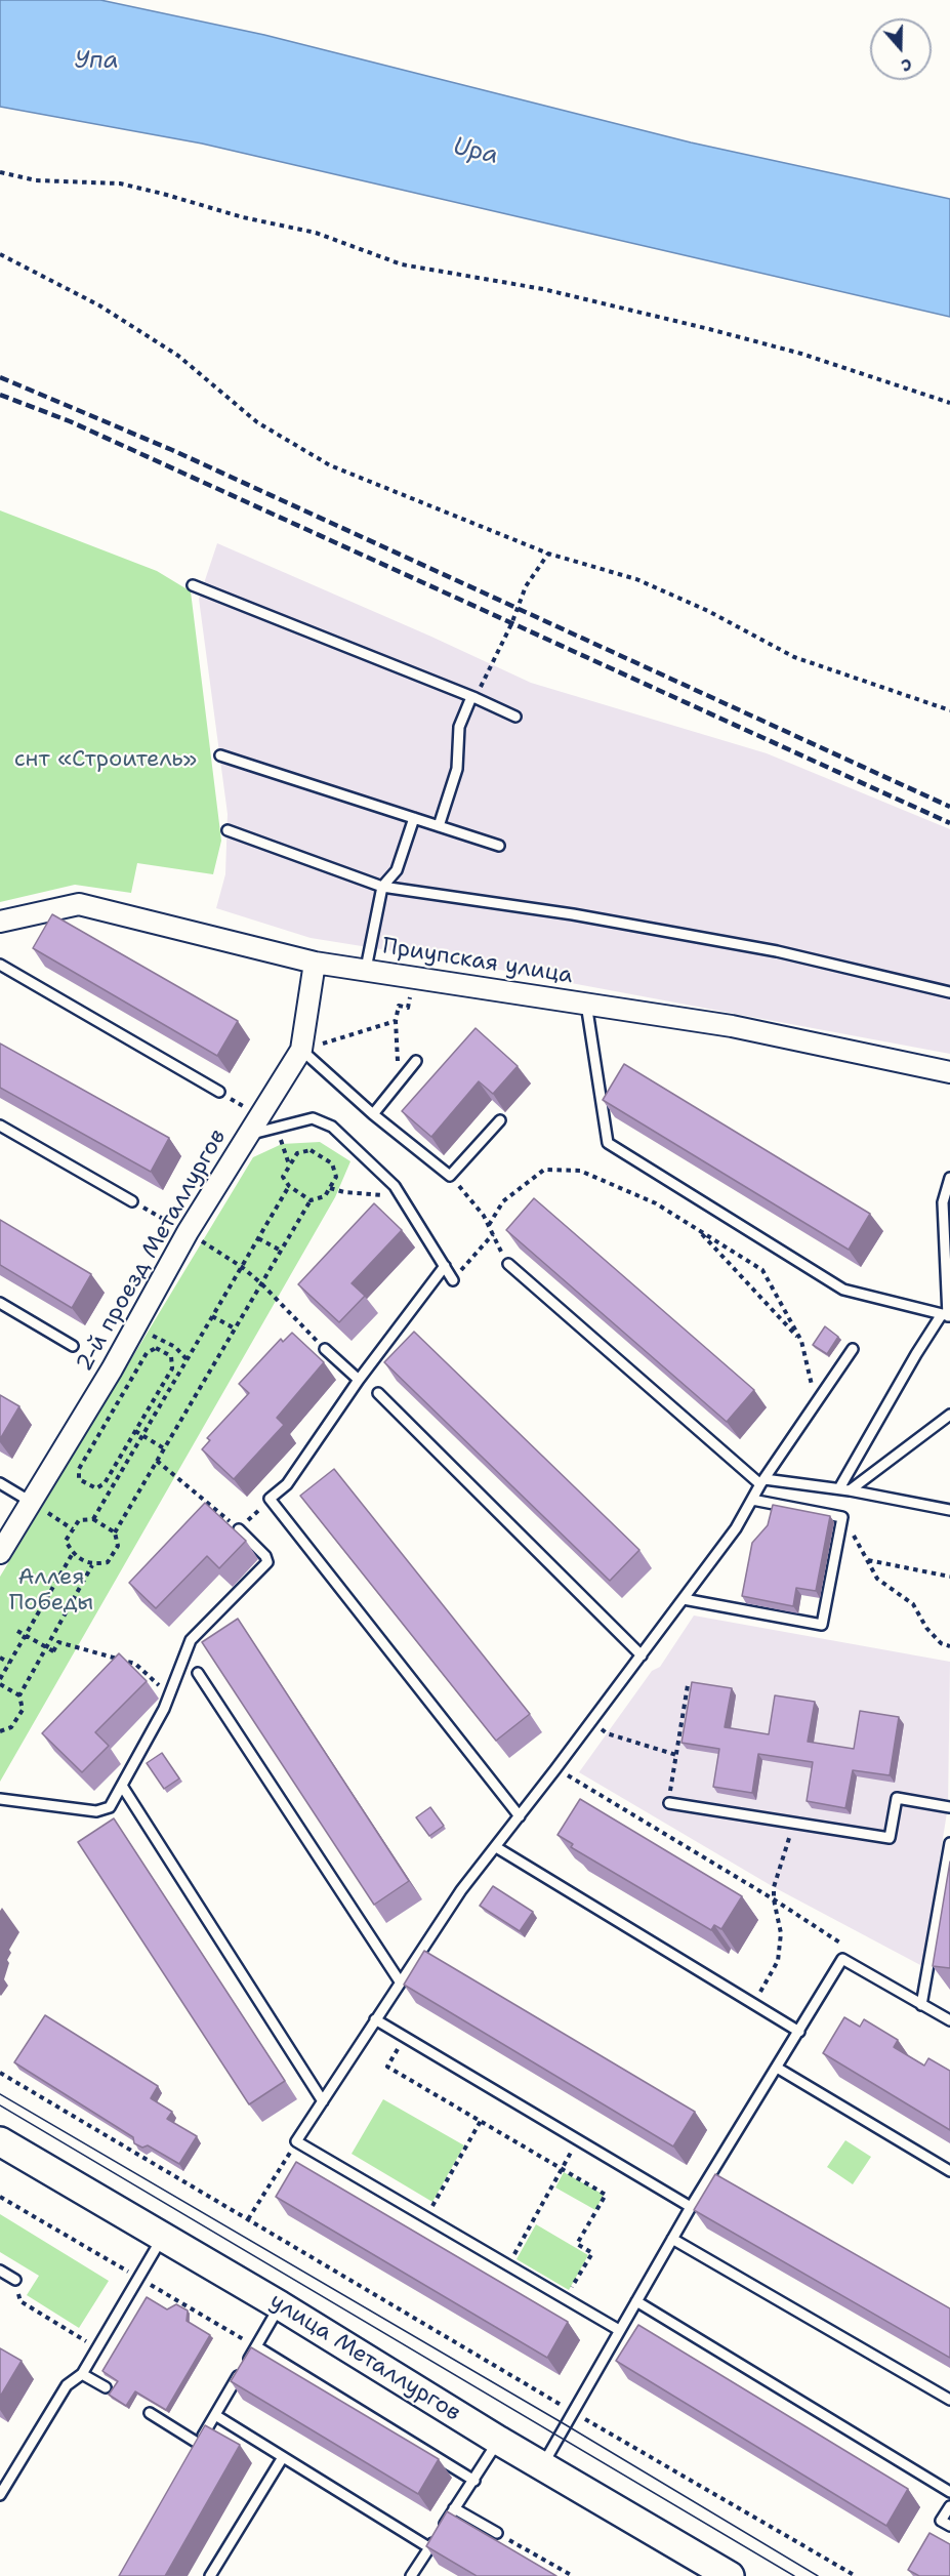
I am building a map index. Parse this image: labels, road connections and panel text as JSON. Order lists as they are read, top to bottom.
{
  "streets": {
    "main road": ["улица Металлургов"],
    "street": ["Приупская улица", "2-й проезд Металлургов"]
  },
  "crossings": [
    ["Приупская улица", "2-й проезд Металлургов"]
  ],
  "water": ["Упа", "Upa"],
  "parks": ["снт «Строитель»", "Аллея Победы"],
  "north": "bottom"
}
